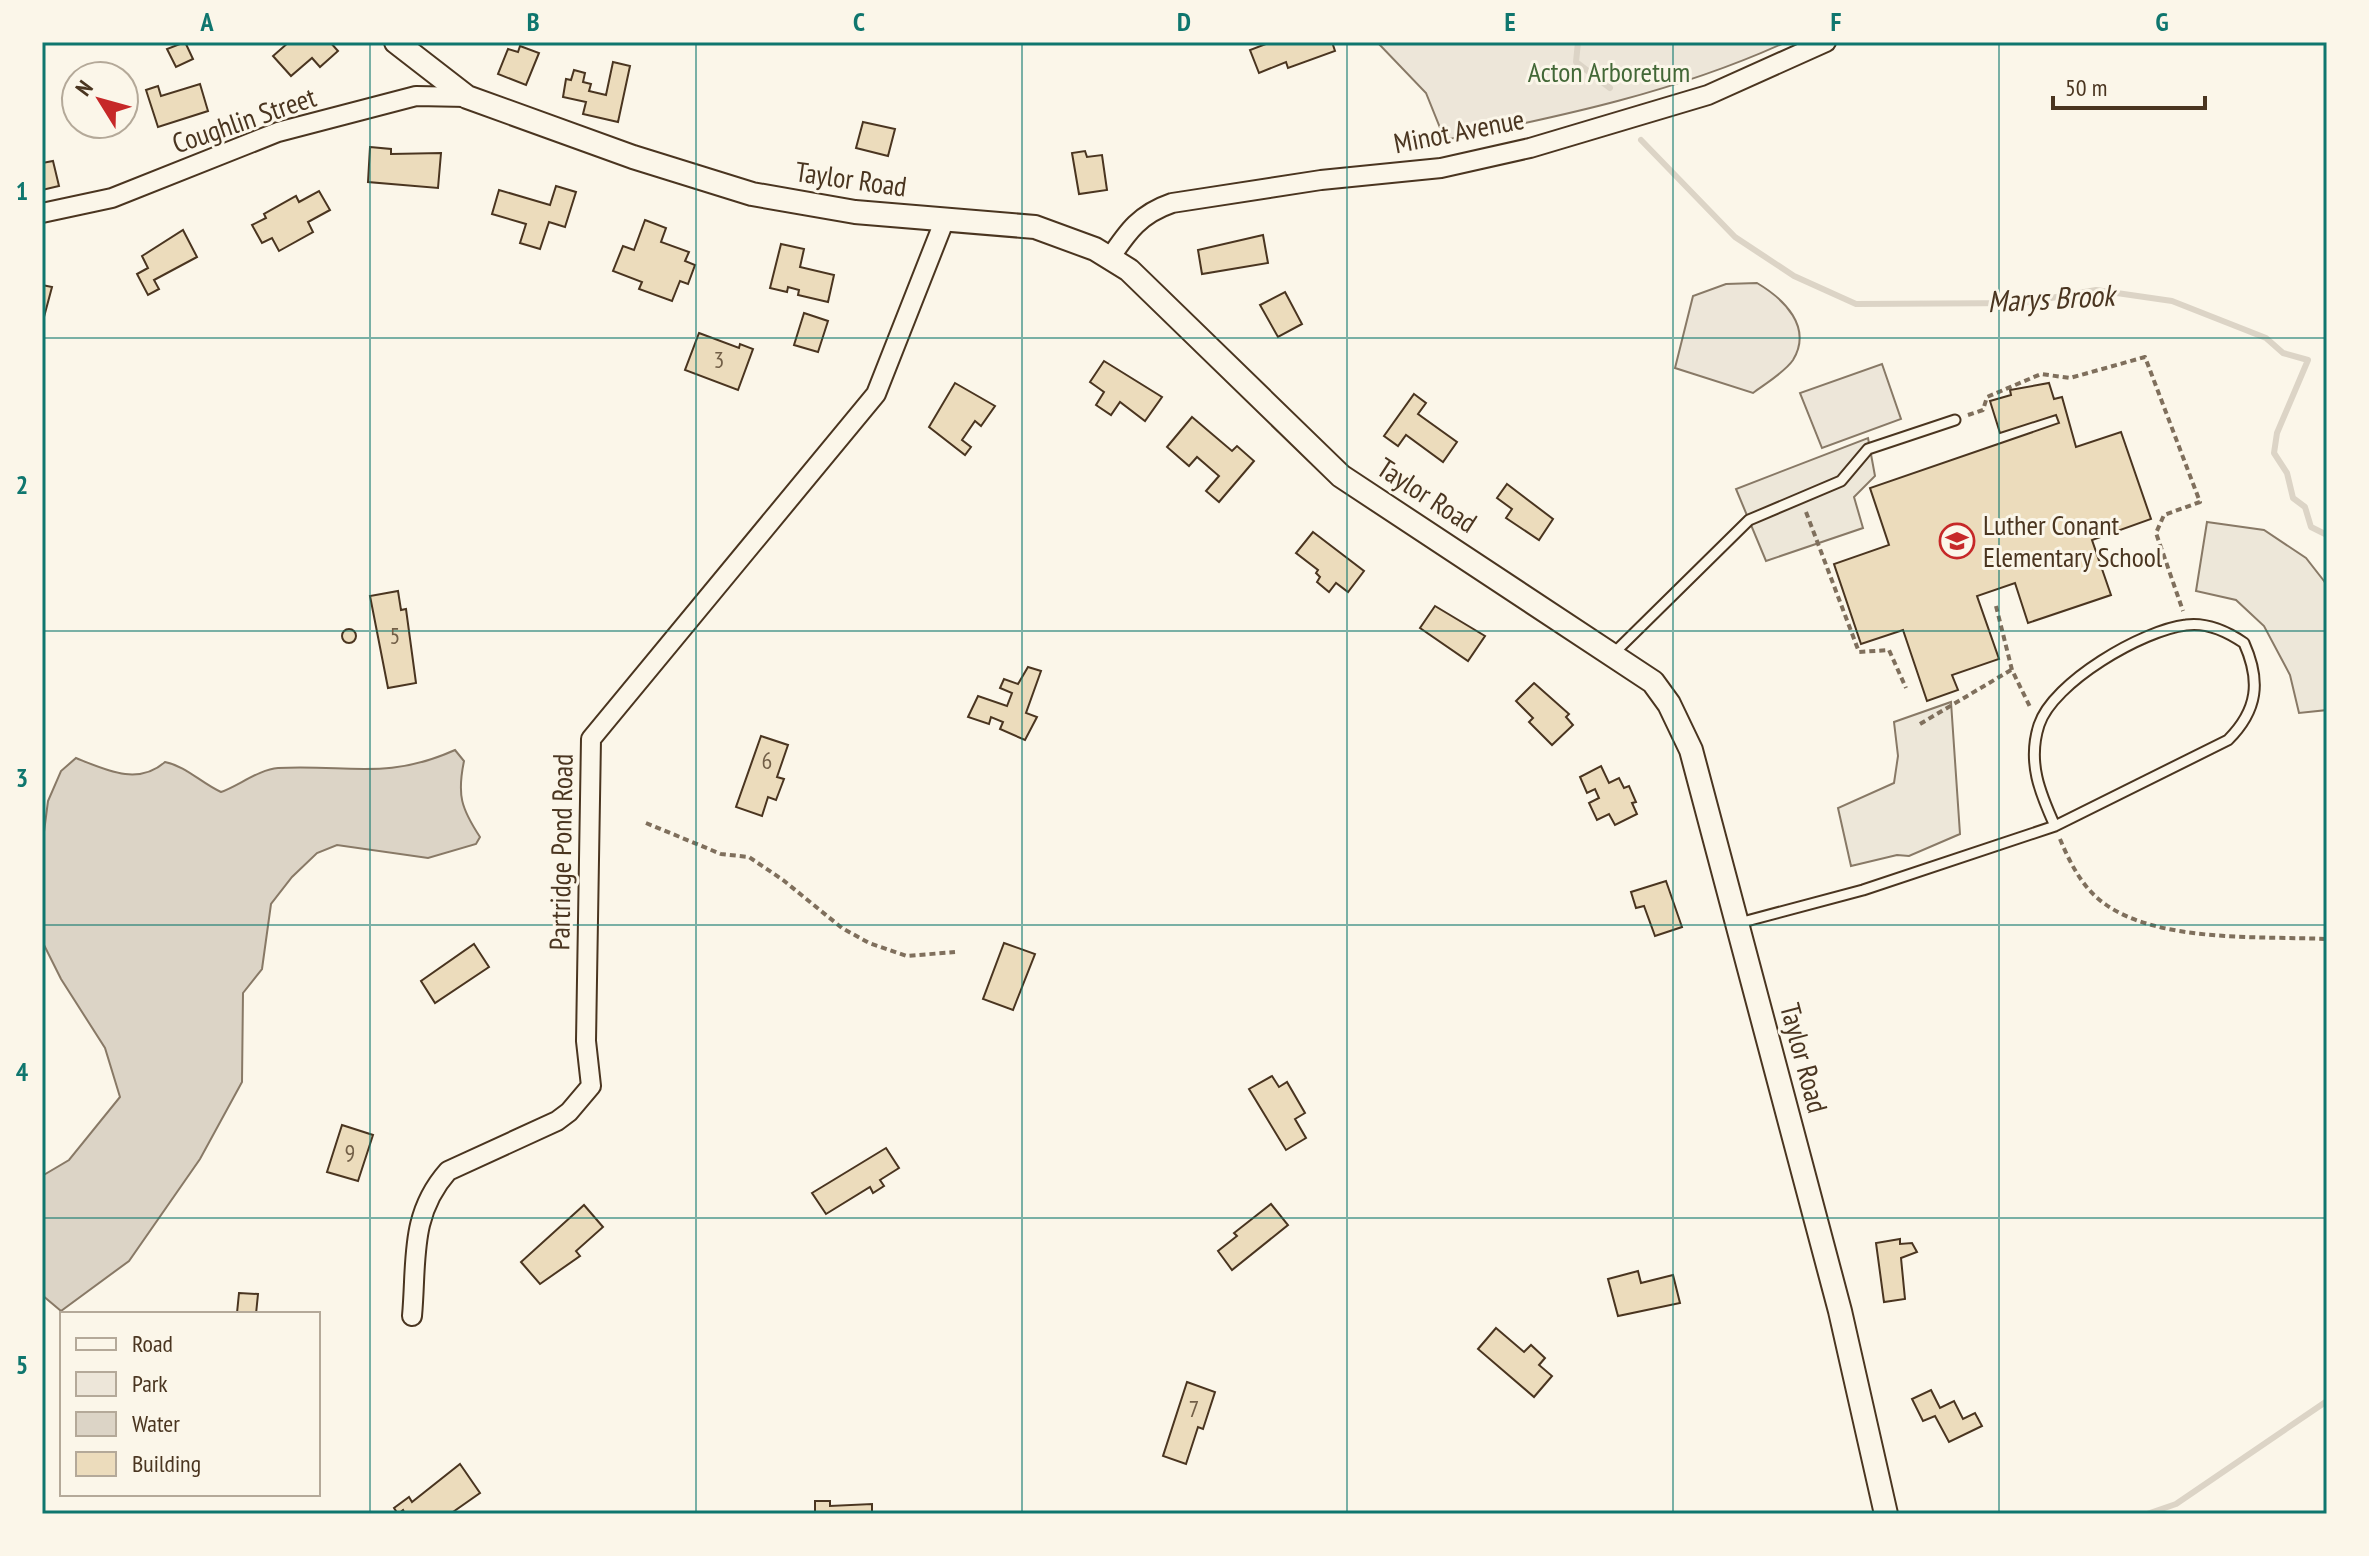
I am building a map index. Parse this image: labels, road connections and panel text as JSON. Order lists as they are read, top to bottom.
{
  "streets": {
    "street": [
      "Coughlin Street",
      "Minot Avenue",
      "Taylor Road",
      "Partridge Pond Road"
    ]
  },
  "crossings": [
    ["Coughlin Street", "Taylor Road"],
    ["Minot Avenue", "Taylor Road"],
    ["Taylor Road", "Partridge Pond Road"]
  ],
  "water": ["Marys Brook"],
  "parks": ["Acton Arboretum"],
  "places": {
    "school or university": ["Luther Conant Elementary School"]
  },
  "house_numbers": [
    "3",
    "5",
    "6",
    "9",
    "7"
  ],
  "legend": [
    "Road",
    "Park",
    "Water",
    "Building"
  ],
  "scale_bar": "50 m",
  "north": "top left",
  "grid": {
    "columns": [
      "A",
      "B",
      "C",
      "D",
      "E",
      "F",
      "G"
    ],
    "rows": [
      "1",
      "2",
      "3",
      "4",
      "5"
    ]
  }
}
